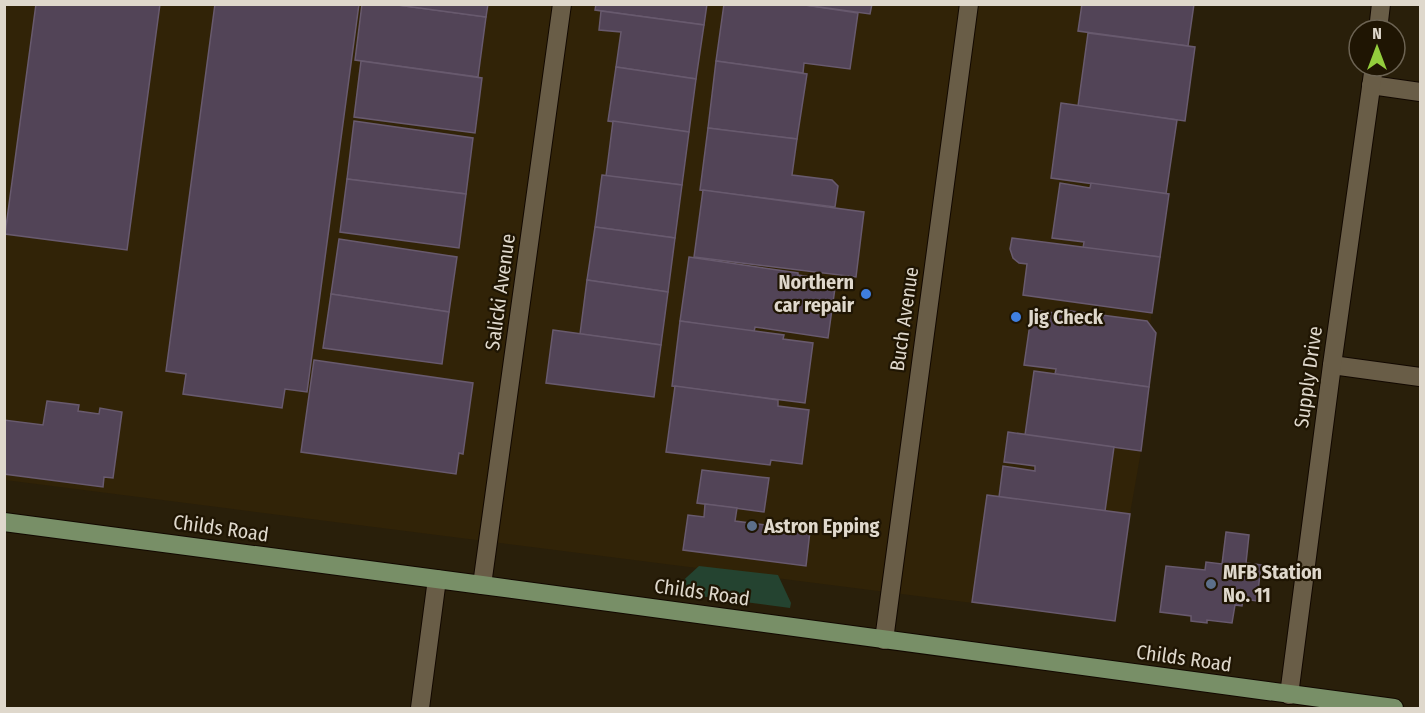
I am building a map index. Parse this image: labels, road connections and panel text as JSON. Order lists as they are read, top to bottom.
{
  "streets": {
    "main road": ["Childs Road"],
    "street": ["Salicki Avenue", "Buch Avenue", "Supply Drive"]
  },
  "crossings": [
    ["Salicki Avenue", "Childs Road"],
    ["Buch Avenue", "Childs Road"],
    ["Supply Drive", "Childs Road"]
  ],
  "places": [
    "Northern car repair",
    "Jig Check",
    "Astron Epping",
    "MFB Station No. 11"
  ],
  "north": "top"
}
